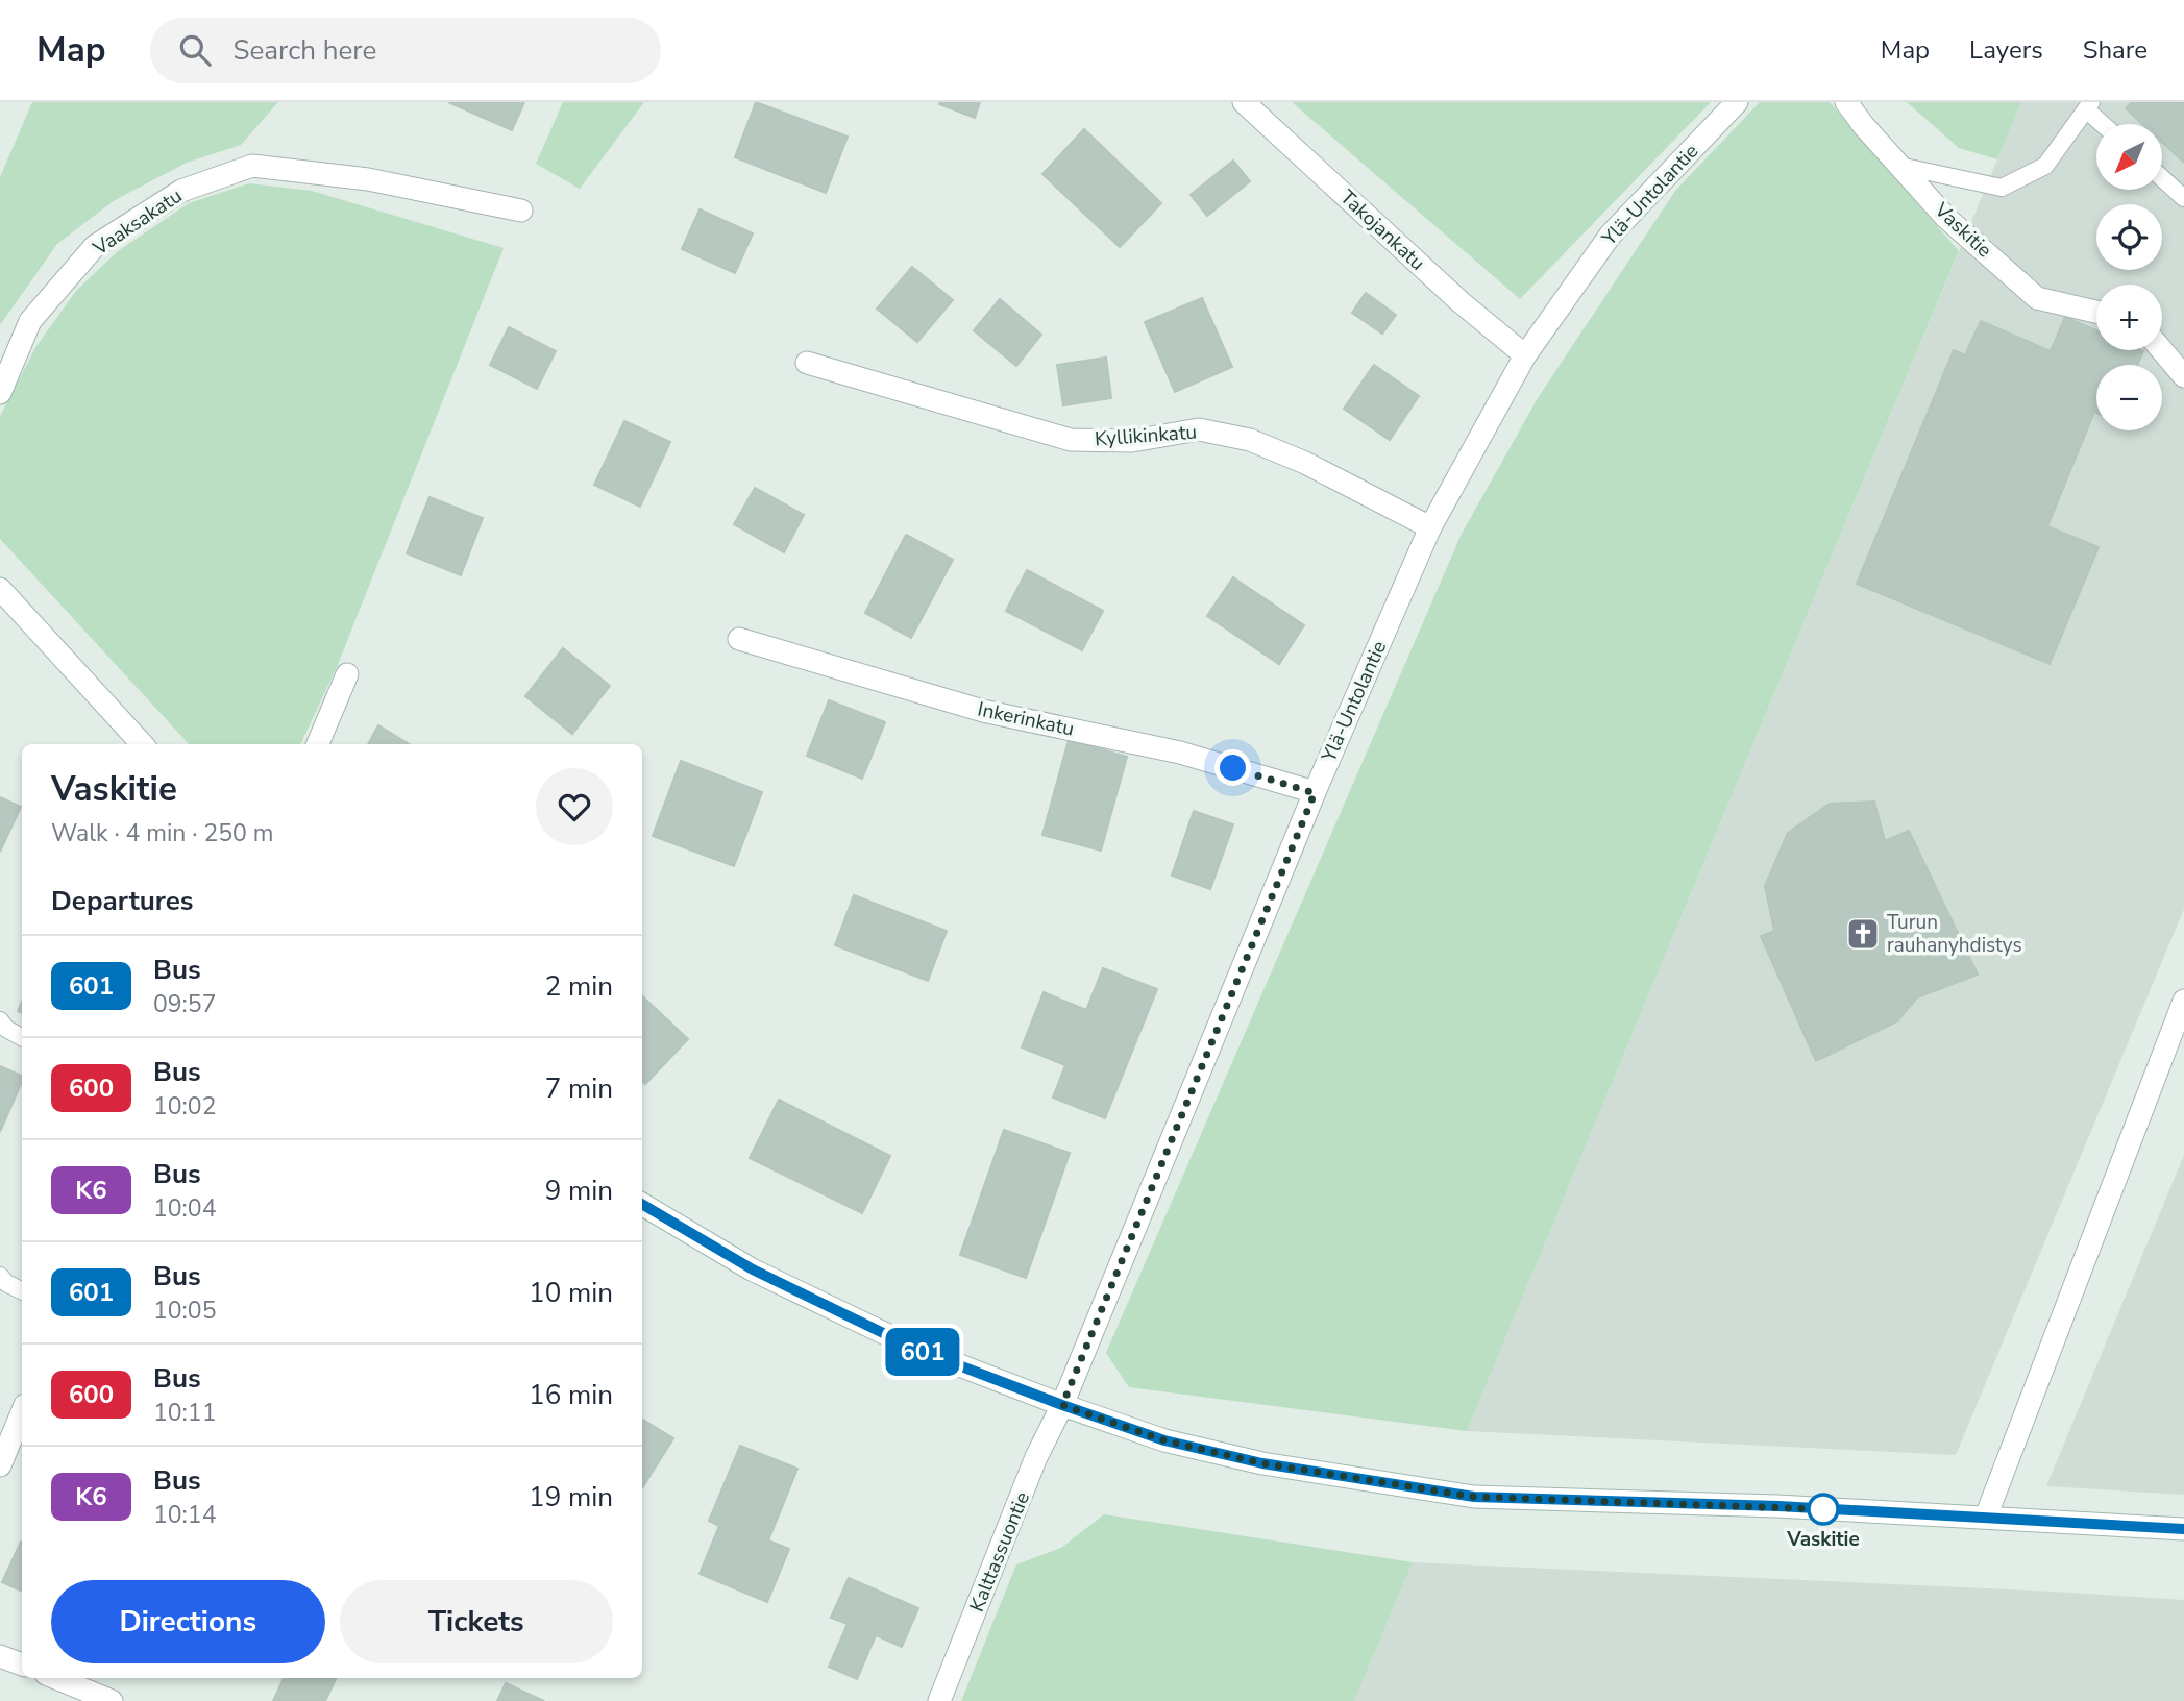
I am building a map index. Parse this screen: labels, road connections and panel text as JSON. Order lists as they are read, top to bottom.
{
  "streets": {
    "street": [
      "Ylä-Untolantie",
      "Vaaksakatu",
      "Takojankatu",
      "Vaskitie",
      "Kyllikinkatu",
      "Inkerinkatu",
      "Kalttassuontie"
    ]
  },
  "crossings": [
    ["Ylä-Untolantie", "Takojankatu"],
    ["Ylä-Untolantie", "Kyllikinkatu"],
    ["Ylä-Untolantie", "Inkerinkatu"],
    ["Ylä-Untolantie", "Kalttassuontie"]
  ],
  "places": {
    "church": ["Turun rauhanyhdistys"],
    "other": ["Vaskitie"]
  },
  "lines": ["bus line 601"],
  "north": "bottom left",
  "page": {
    "header": "Map",
    "search": "Search here",
    "nav": ["Map", "Layers", "Share"],
    "on_map": "601",
    "map_buttons": ["+", "−"],
    "heading": [
      ["Vaskitie", "Walk · 4 min · 250 m"],
      "Departures"
    ],
    "list": [
      {
        "mark": "601",
        "name": "Bus",
        "note": "09:57",
        "value": "2 min"
      },
      {
        "mark": "600",
        "name": "Bus",
        "note": "10:02",
        "value": "7 min"
      },
      {
        "mark": "K6",
        "name": "Bus",
        "note": "10:04",
        "value": "9 min"
      },
      {
        "mark": "601",
        "name": "Bus",
        "note": "10:05",
        "value": "10 min"
      },
      {
        "mark": "600",
        "name": "Bus",
        "note": "10:11",
        "value": "16 min"
      },
      {
        "mark": "K6",
        "name": "Bus",
        "note": "10:14",
        "value": "19 min"
      }
    ],
    "buttons": ["Directions", "Tickets"]
  }
}
